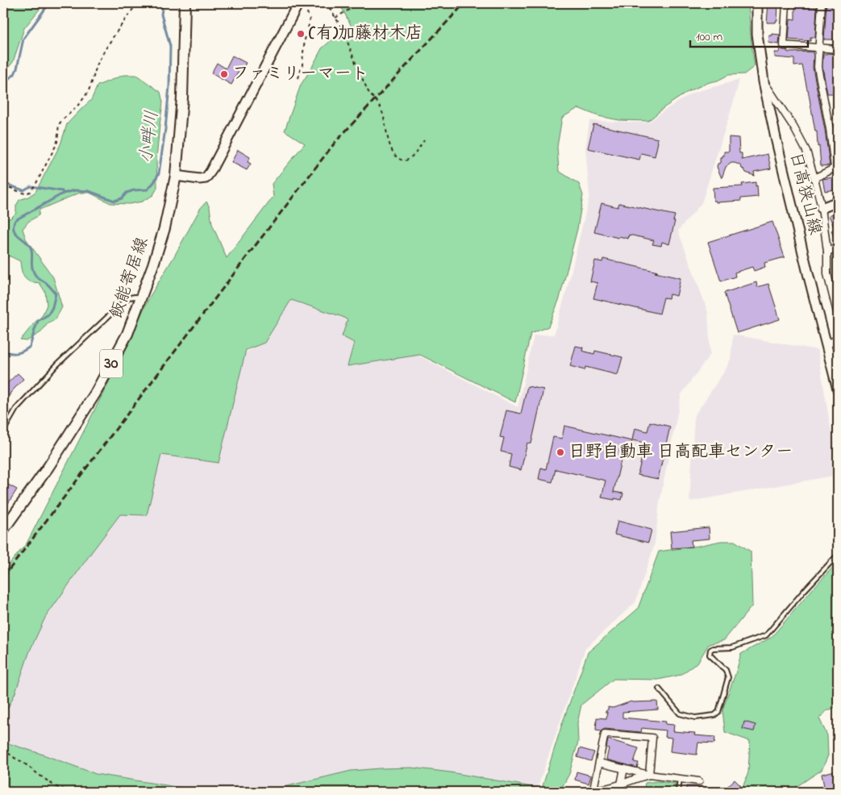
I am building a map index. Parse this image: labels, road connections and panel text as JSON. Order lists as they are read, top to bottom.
{
  "streets": {
    "main road": ["日高狭山線", "飯能寄居線", "30"]
  },
  "water": ["小畔川"],
  "places": ["(有)加藤材木店", "ファミリーマート", "日野自動車 日高配車センター"],
  "scale_bar": "100 m"
}
